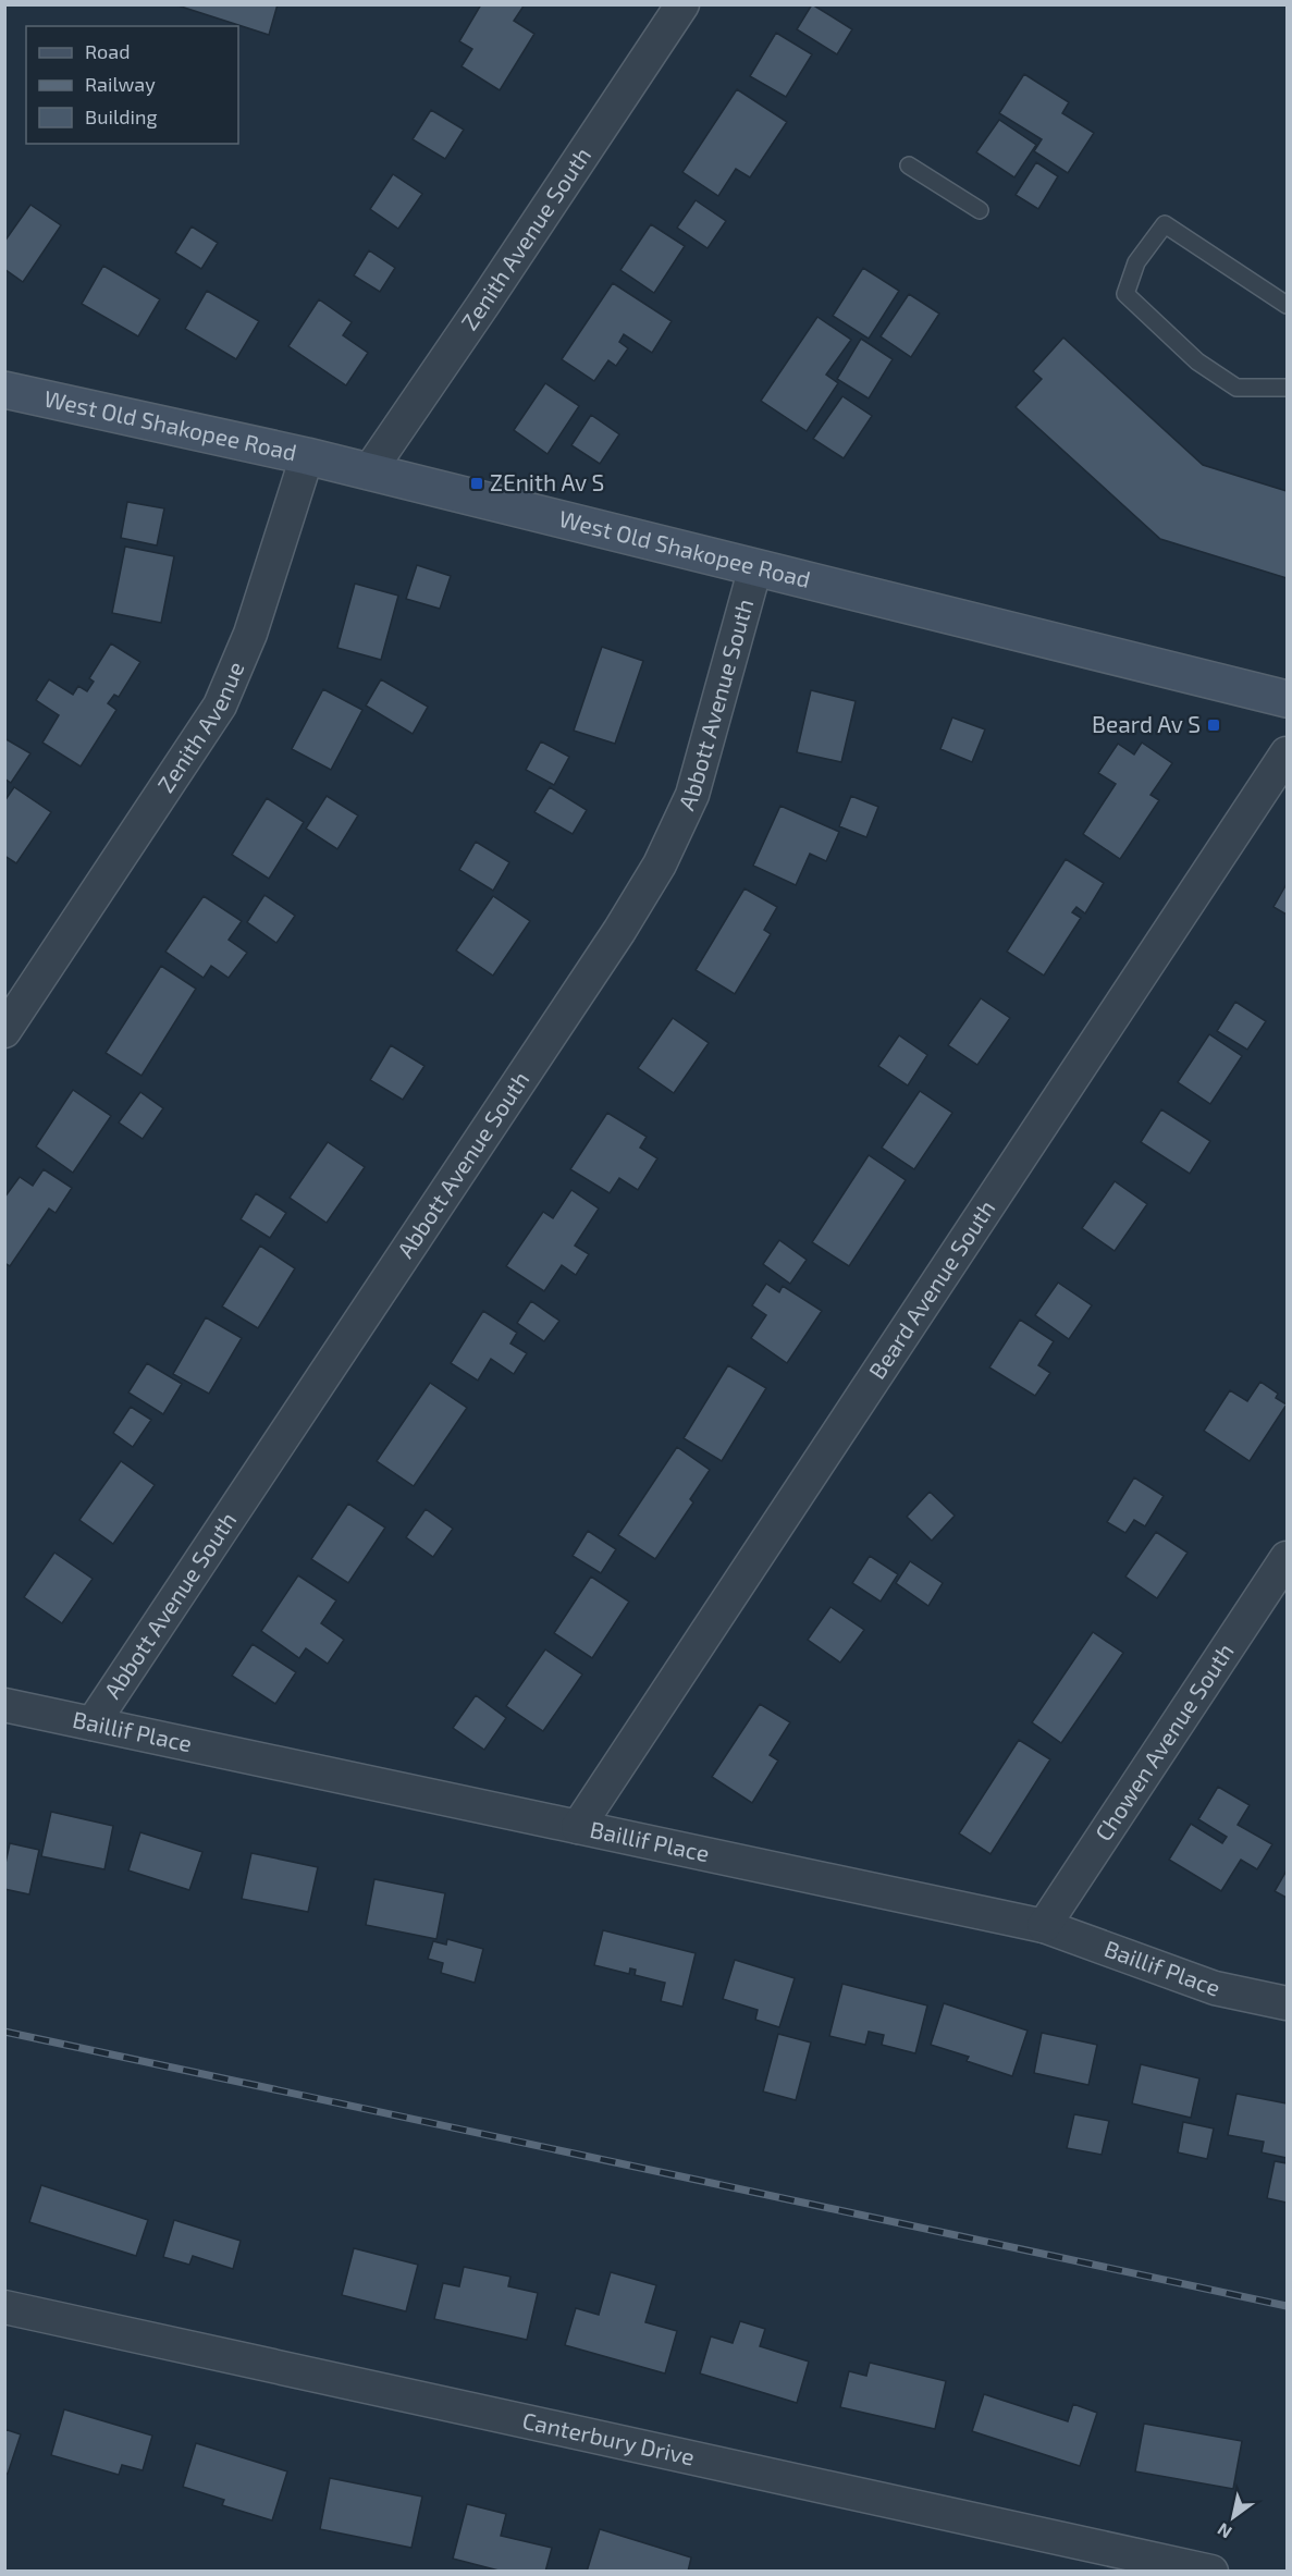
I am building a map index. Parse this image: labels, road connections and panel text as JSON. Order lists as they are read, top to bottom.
{
  "streets": {
    "main road": ["West Old Shakopee Road"],
    "street": [
      "Zenith Avenue South",
      "Abbott Avenue South",
      "Zenith Avenue",
      "Beard Avenue South",
      "Baillif Place",
      "Chowen Avenue South",
      "Canterbury Drive"
    ]
  },
  "crossings": [
    ["Zenith Avenue South", "West Old Shakopee Road"],
    ["West Old Shakopee Road", "Abbott Avenue South"],
    ["West Old Shakopee Road", "Zenith Avenue"],
    ["Abbott Avenue South", "Baillif Place"],
    ["Beard Avenue South", "Baillif Place"],
    ["Baillif Place", "Chowen Avenue South"]
  ],
  "places": {
    "transit": ["ZEnith Av S", "Beard Av S"]
  },
  "legend": ["Road", "Railway", "Building"],
  "north": "bottom left"
}
